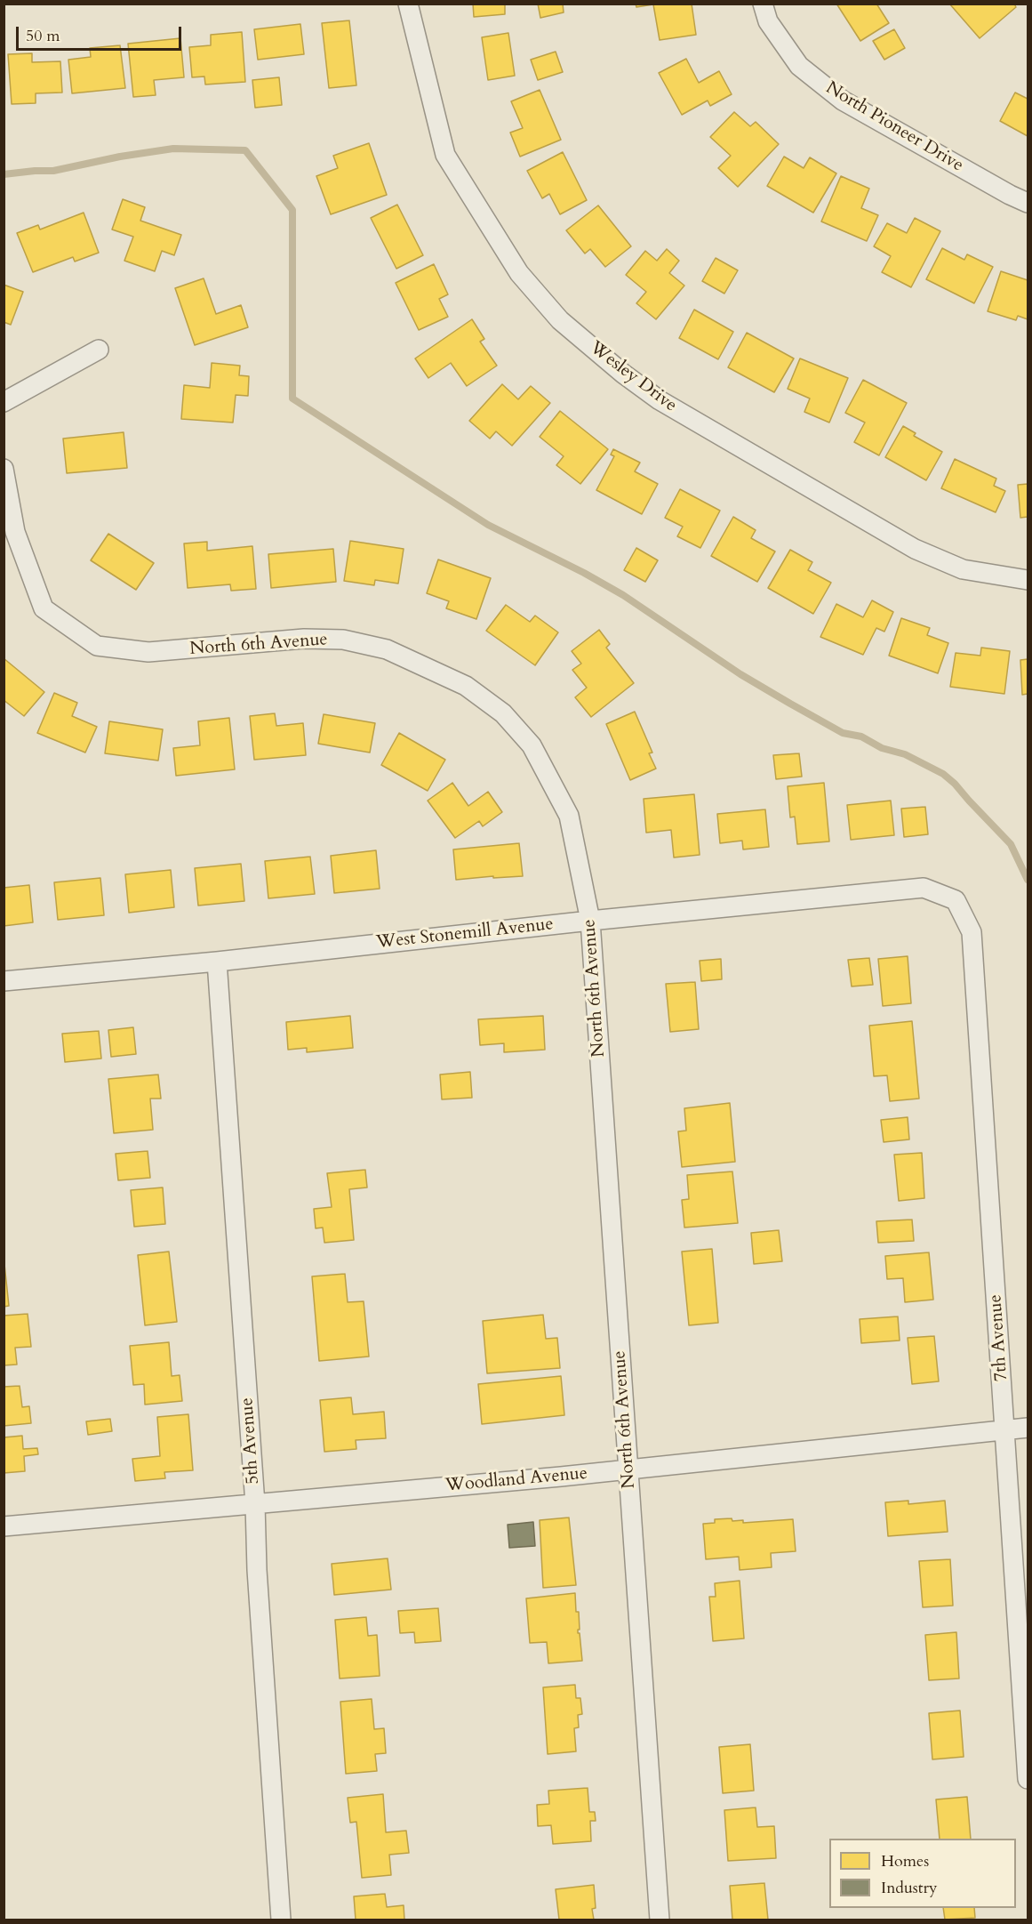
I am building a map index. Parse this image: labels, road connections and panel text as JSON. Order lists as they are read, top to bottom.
{
  "streets": {
    "street": [
      "North Pioneer Drive",
      "Wesley Drive",
      "North 6th Avenue",
      "West Stonemill Avenue",
      "7th Avenue",
      "5th Avenue",
      "Woodland Avenue"
    ]
  },
  "crossings": [
    ["North 6th Avenue", "West Stonemill Avenue"],
    ["North 6th Avenue", "Woodland Avenue"],
    ["West Stonemill Avenue", "7th Avenue"],
    ["West Stonemill Avenue", "5th Avenue"],
    ["7th Avenue", "Woodland Avenue"],
    ["5th Avenue", "Woodland Avenue"]
  ],
  "legend": ["Homes", "Industry"],
  "scale_bar": "50 m"
}
